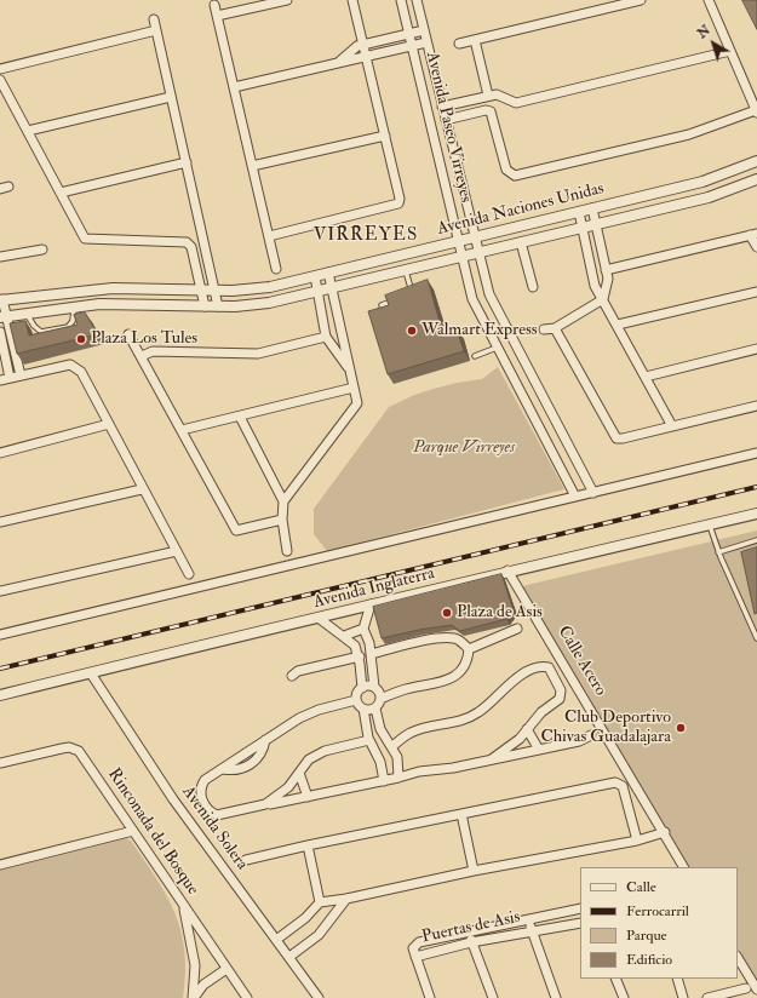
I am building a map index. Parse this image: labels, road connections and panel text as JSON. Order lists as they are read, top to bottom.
{
  "streets": {
    "street": [
      "Avenida Paseo Virreyes",
      "Avenida Naciones Unidas",
      "Avenida Inglaterra",
      "Calle Acero",
      "Avenida Solera",
      "Rinconada del Bosque",
      "Puertas de Asis"
    ]
  },
  "crossings": [
    ["Avenida Paseo Virreyes", "Avenida Naciones Unidas"],
    ["Avenida Inglaterra", "Calle Acero"],
    ["Avenida Inglaterra", "Avenida Solera"]
  ],
  "districts": ["VIRREYES"],
  "parks": ["Parque Virreyes"],
  "places": [
    "Walmart Express",
    "Plaza Los Tules",
    "Plaza de Asis",
    "Club Deportivo Chivas Guadalajara"
  ],
  "legend": [
    "Calle",
    "Ferrocarril",
    "Parque",
    "Edificio"
  ],
  "north": "top left"
}
